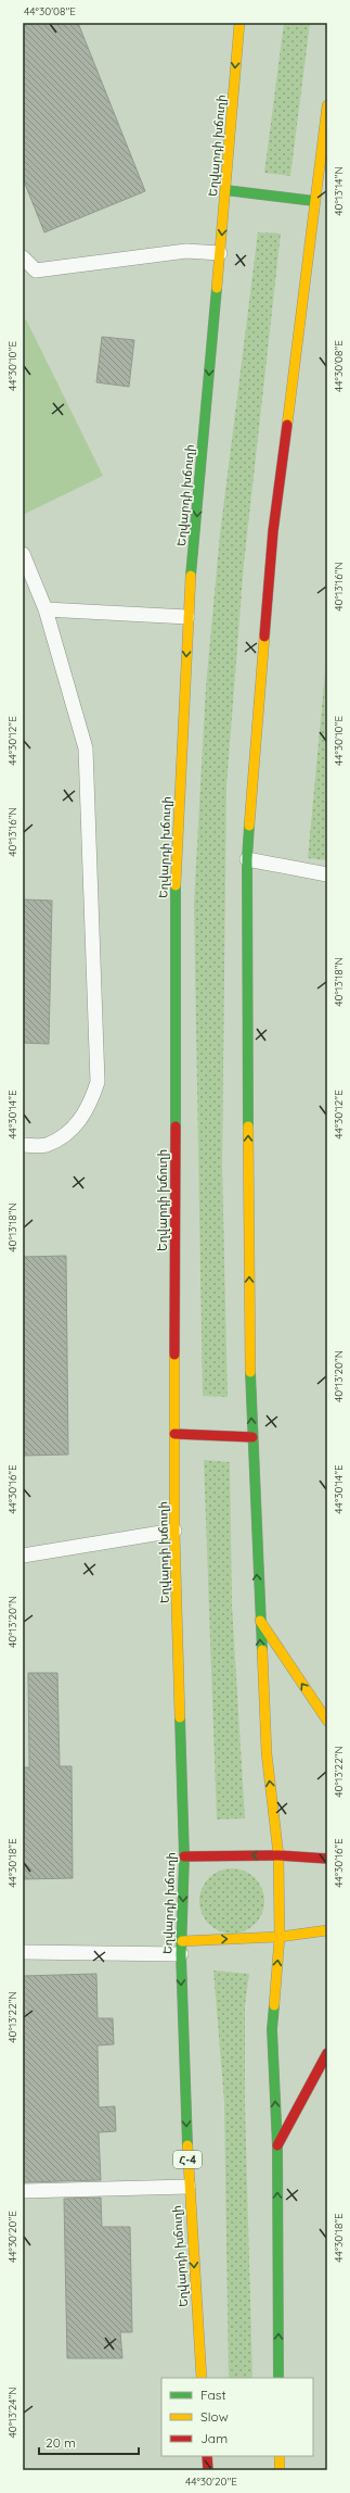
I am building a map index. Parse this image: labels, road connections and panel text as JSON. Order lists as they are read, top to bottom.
{
  "streets": {
    "main road": ["Եղվարդի խճուղի", "Հ-4"]
  },
  "legend": ["Fast", "Slow", "Jam"],
  "scale_bar": "20 m",
  "coordinates": [
    "44°30'08\"E",
    "40°13'14\"N",
    "44°30'10\"E",
    "40°13'16\"N",
    "44°30'12\"E",
    "40°13'18\"N",
    "44°30'14\"E",
    "40°13'20\"N",
    "44°30'16\"E",
    "40°13'22\"N",
    "44°30'18\"E",
    "44°30'20\"E",
    "40°13'24\"N"
  ]
}
